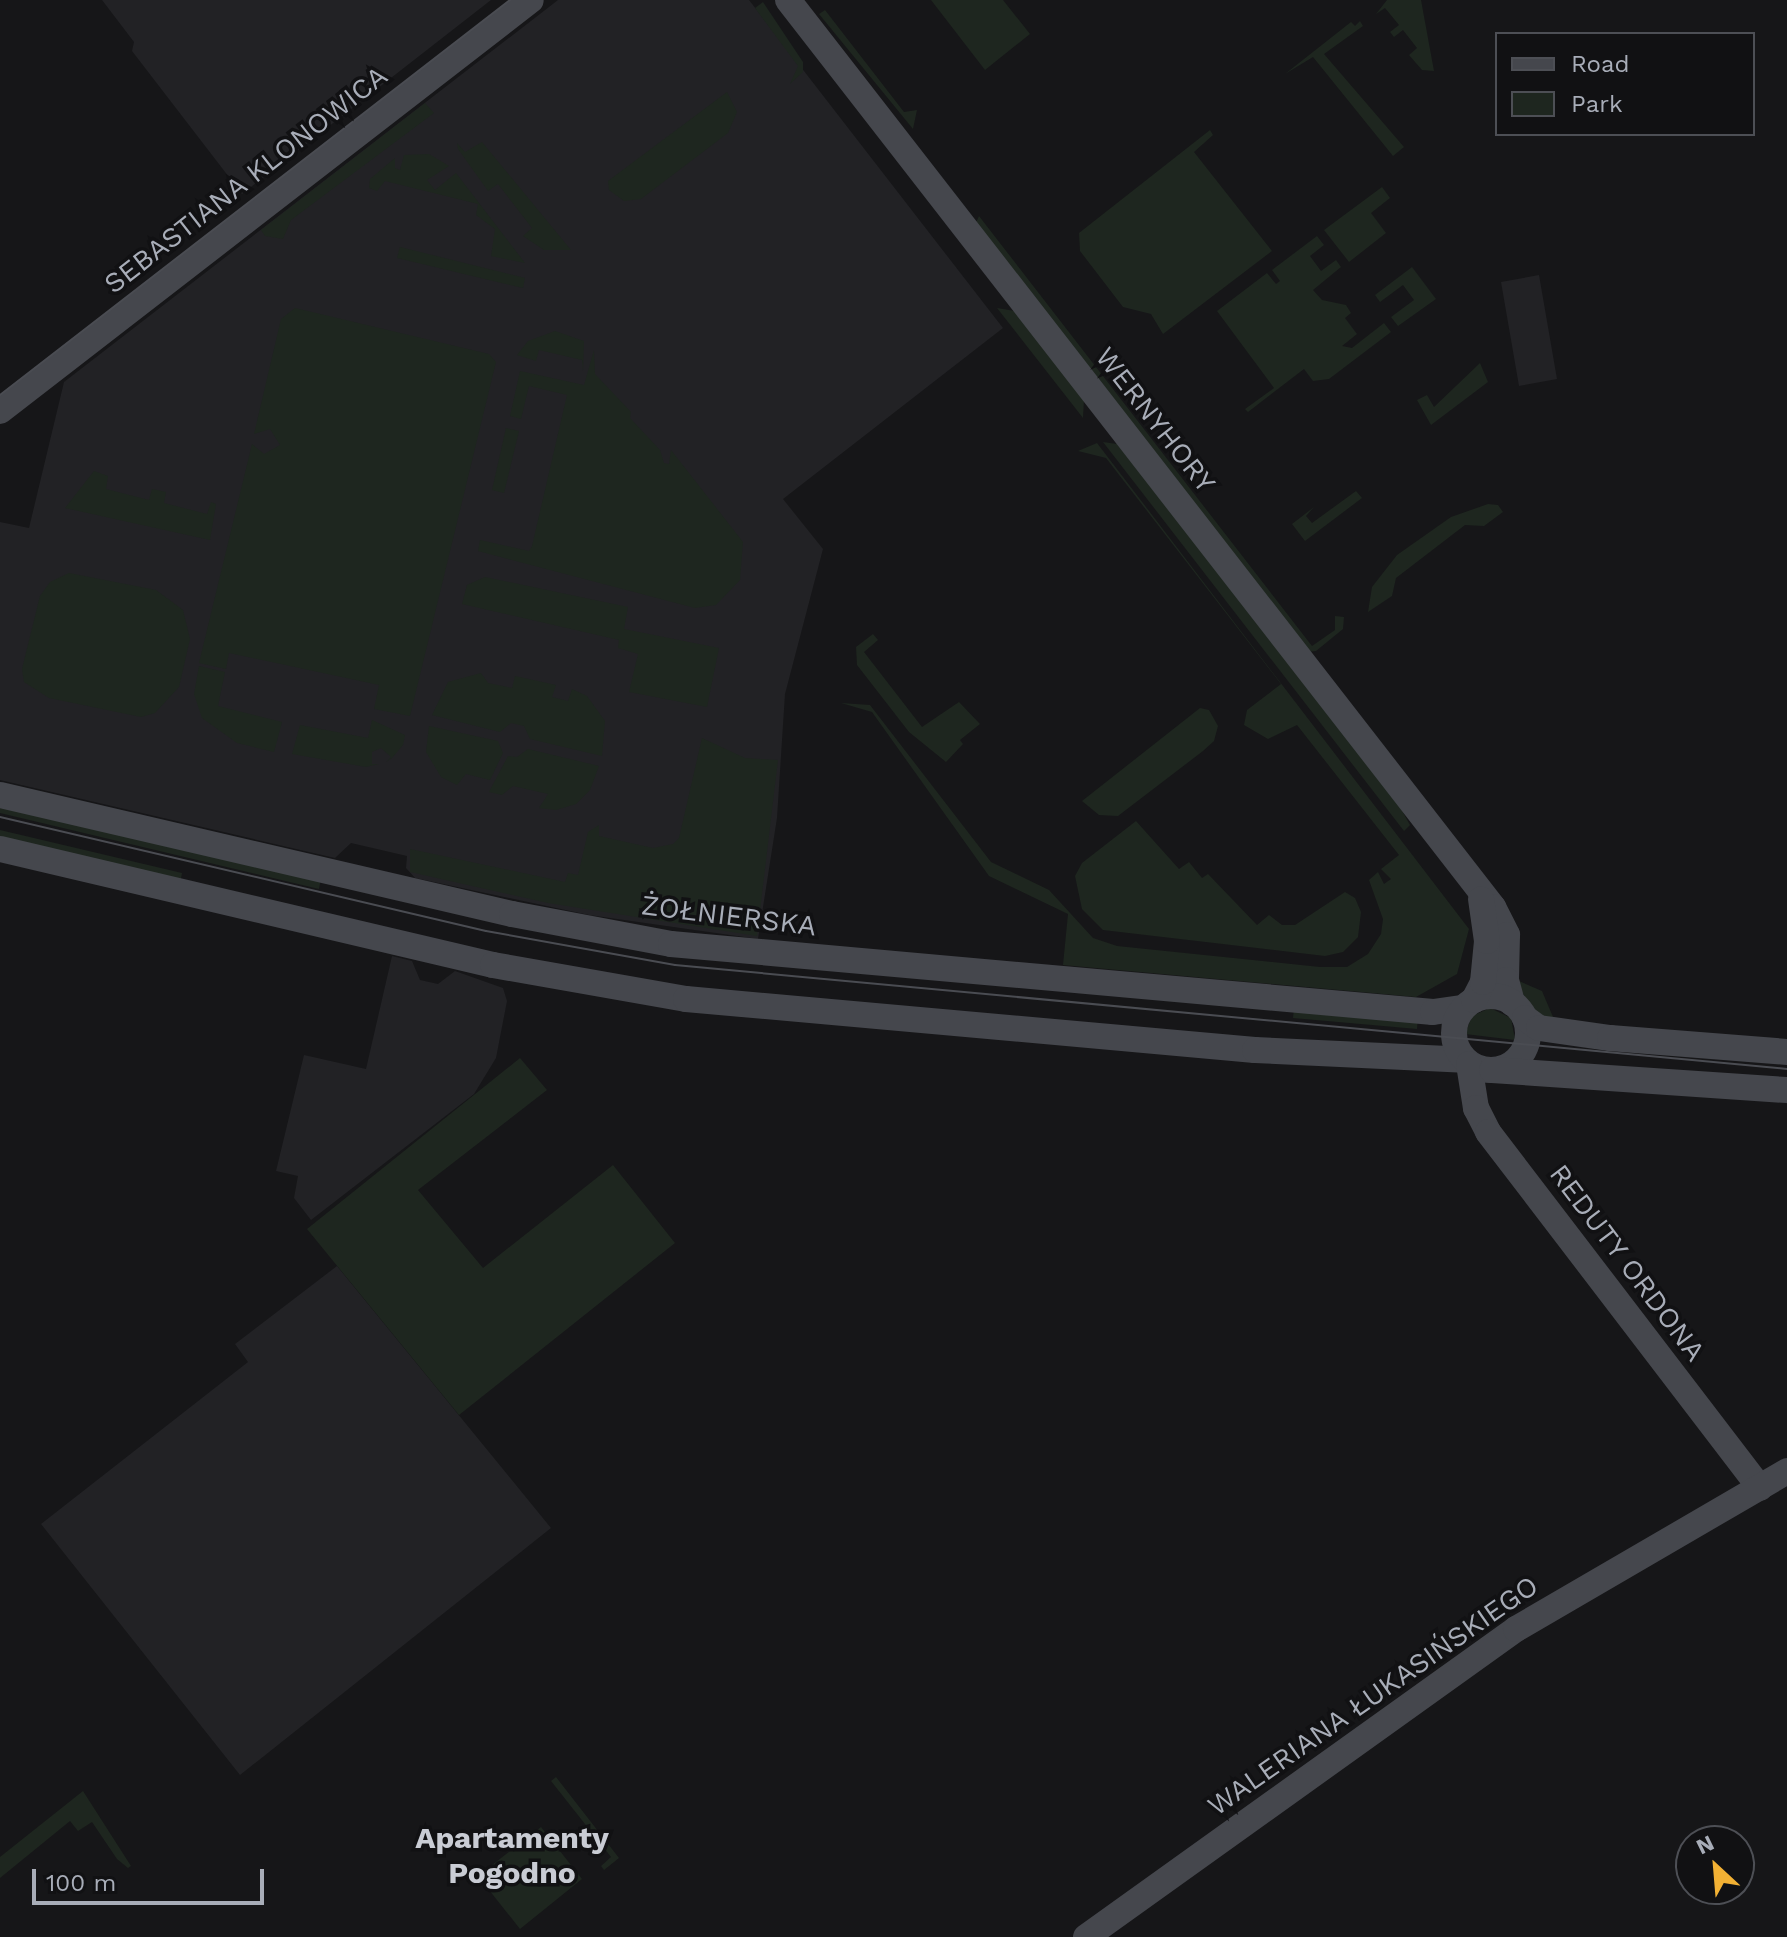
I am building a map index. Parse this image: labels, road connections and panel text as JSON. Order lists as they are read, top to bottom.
{
  "streets": {
    "street": [
      "SEBASTIANA KLONOWICA",
      "WERNYHORY",
      "ŻOŁNIERSKA",
      "REDUTY ORDONA",
      "WALERIANA ŁUKASIŃSKIEGO"
    ]
  },
  "crossings": [
    ["WERNYHORY", "ŻOŁNIERSKA"],
    ["WERNYHORY", "REDUTY ORDONA"],
    ["ŻOŁNIERSKA", "REDUTY ORDONA"],
    ["REDUTY ORDONA", "WALERIANA ŁUKASIŃSKIEGO"]
  ],
  "districts": ["Apartamenty Pogodno"],
  "legend": ["Road", "Park"],
  "scale_bar": "100 m",
  "north": "top left"
}
